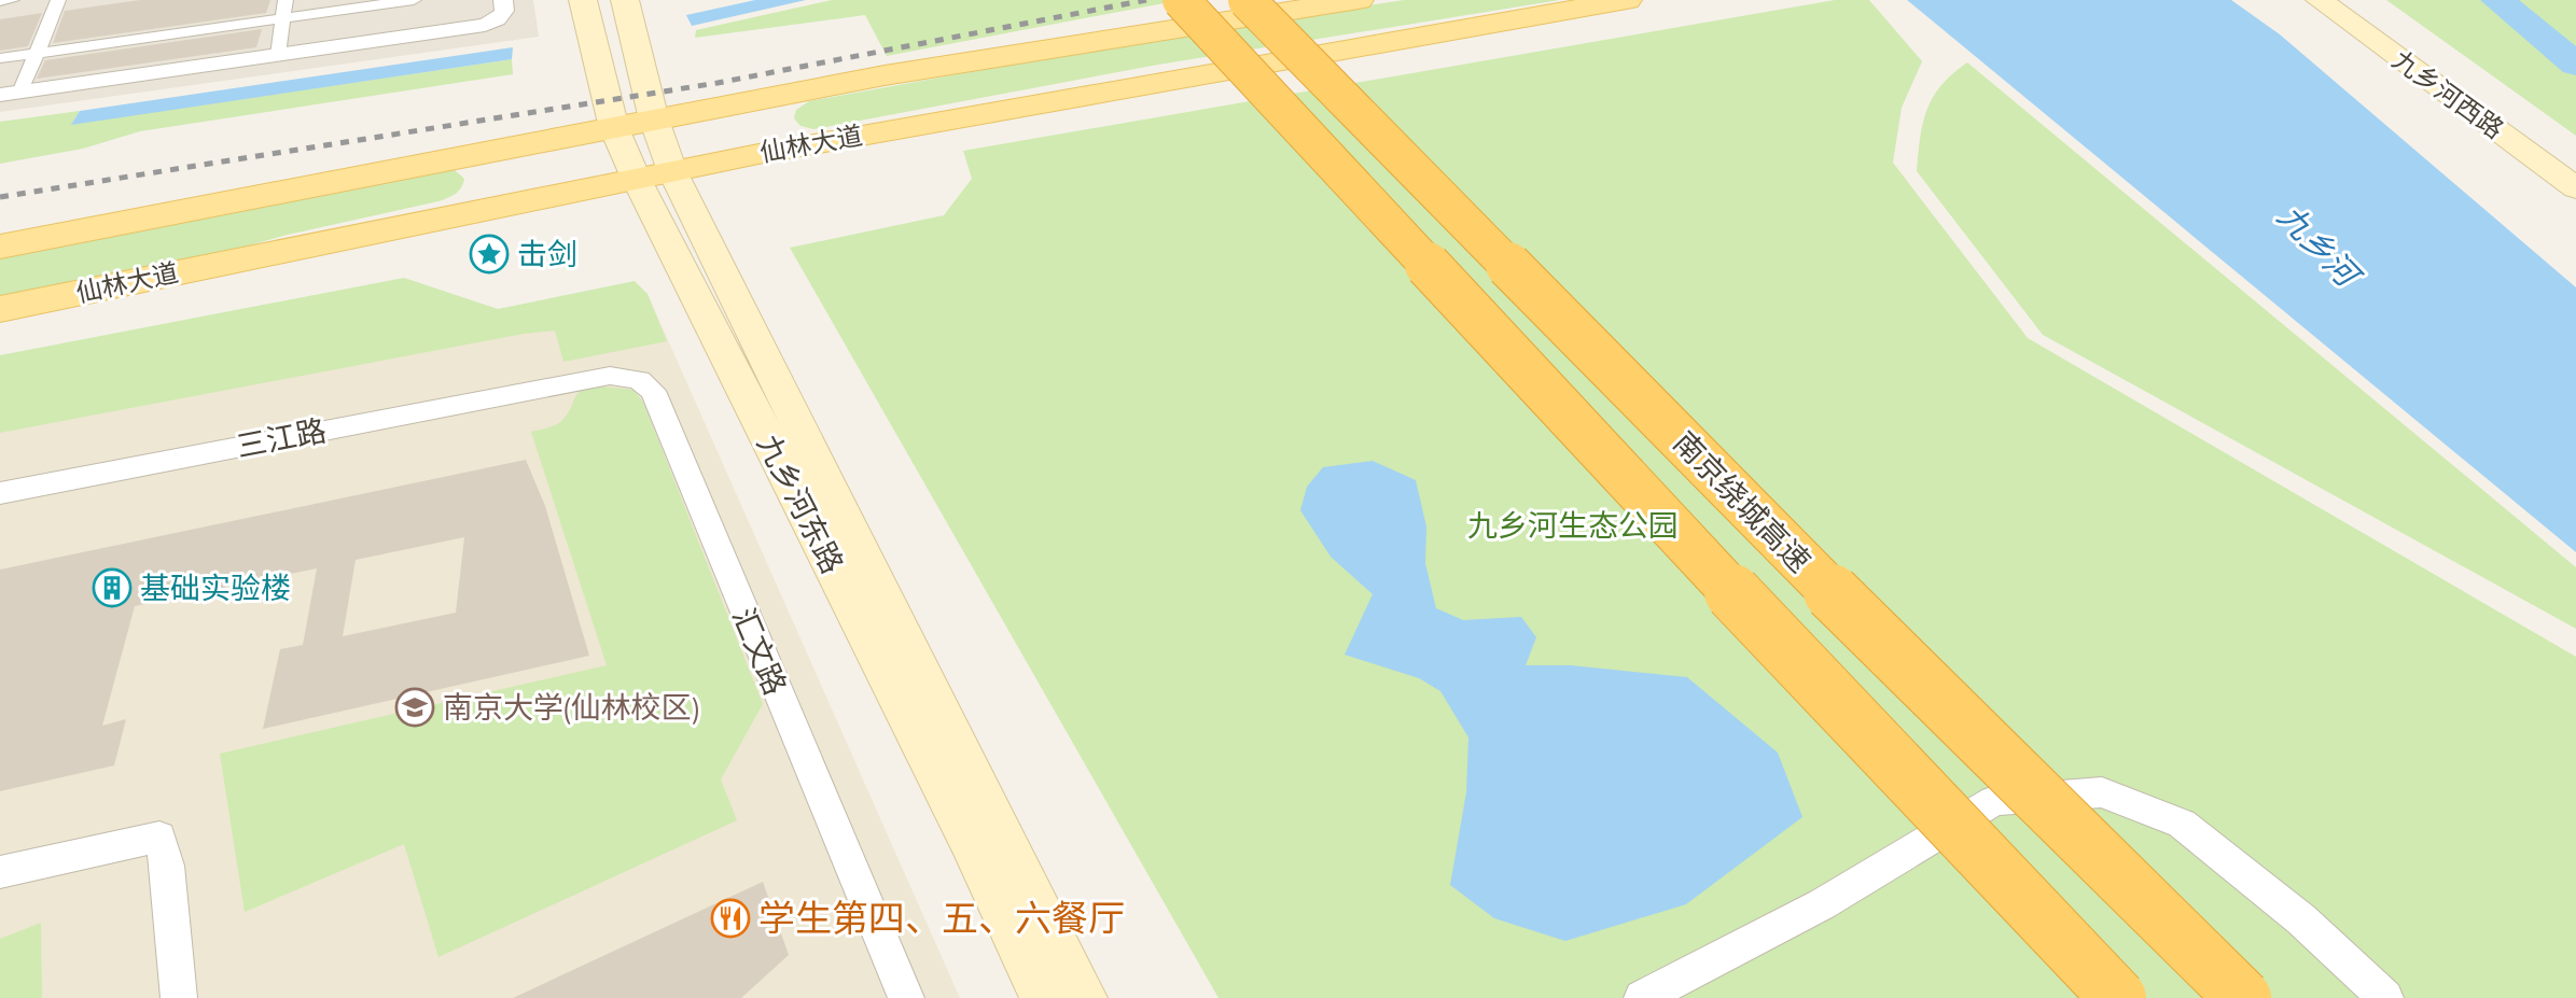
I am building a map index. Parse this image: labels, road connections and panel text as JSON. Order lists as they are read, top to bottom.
{
  "streets": {
    "highway": ["南京绕城高速"],
    "main road": ["九乡河西路", "仙林大道", "九乡河东路"],
    "street": ["三江路", "汇文路"]
  },
  "crossings": [
    ["仙林大道", "九乡河东路"],
    ["三江路", "汇文路"]
  ],
  "water": ["九乡河"],
  "parks": ["九乡河生态公园"],
  "places": {
    "place": ["击剑"],
    "building": ["基础实验楼"],
    "school or university": ["南京大学(仙林校区)"],
    "restaurant": ["学生第四、五、六餐厅"]
  }
}
